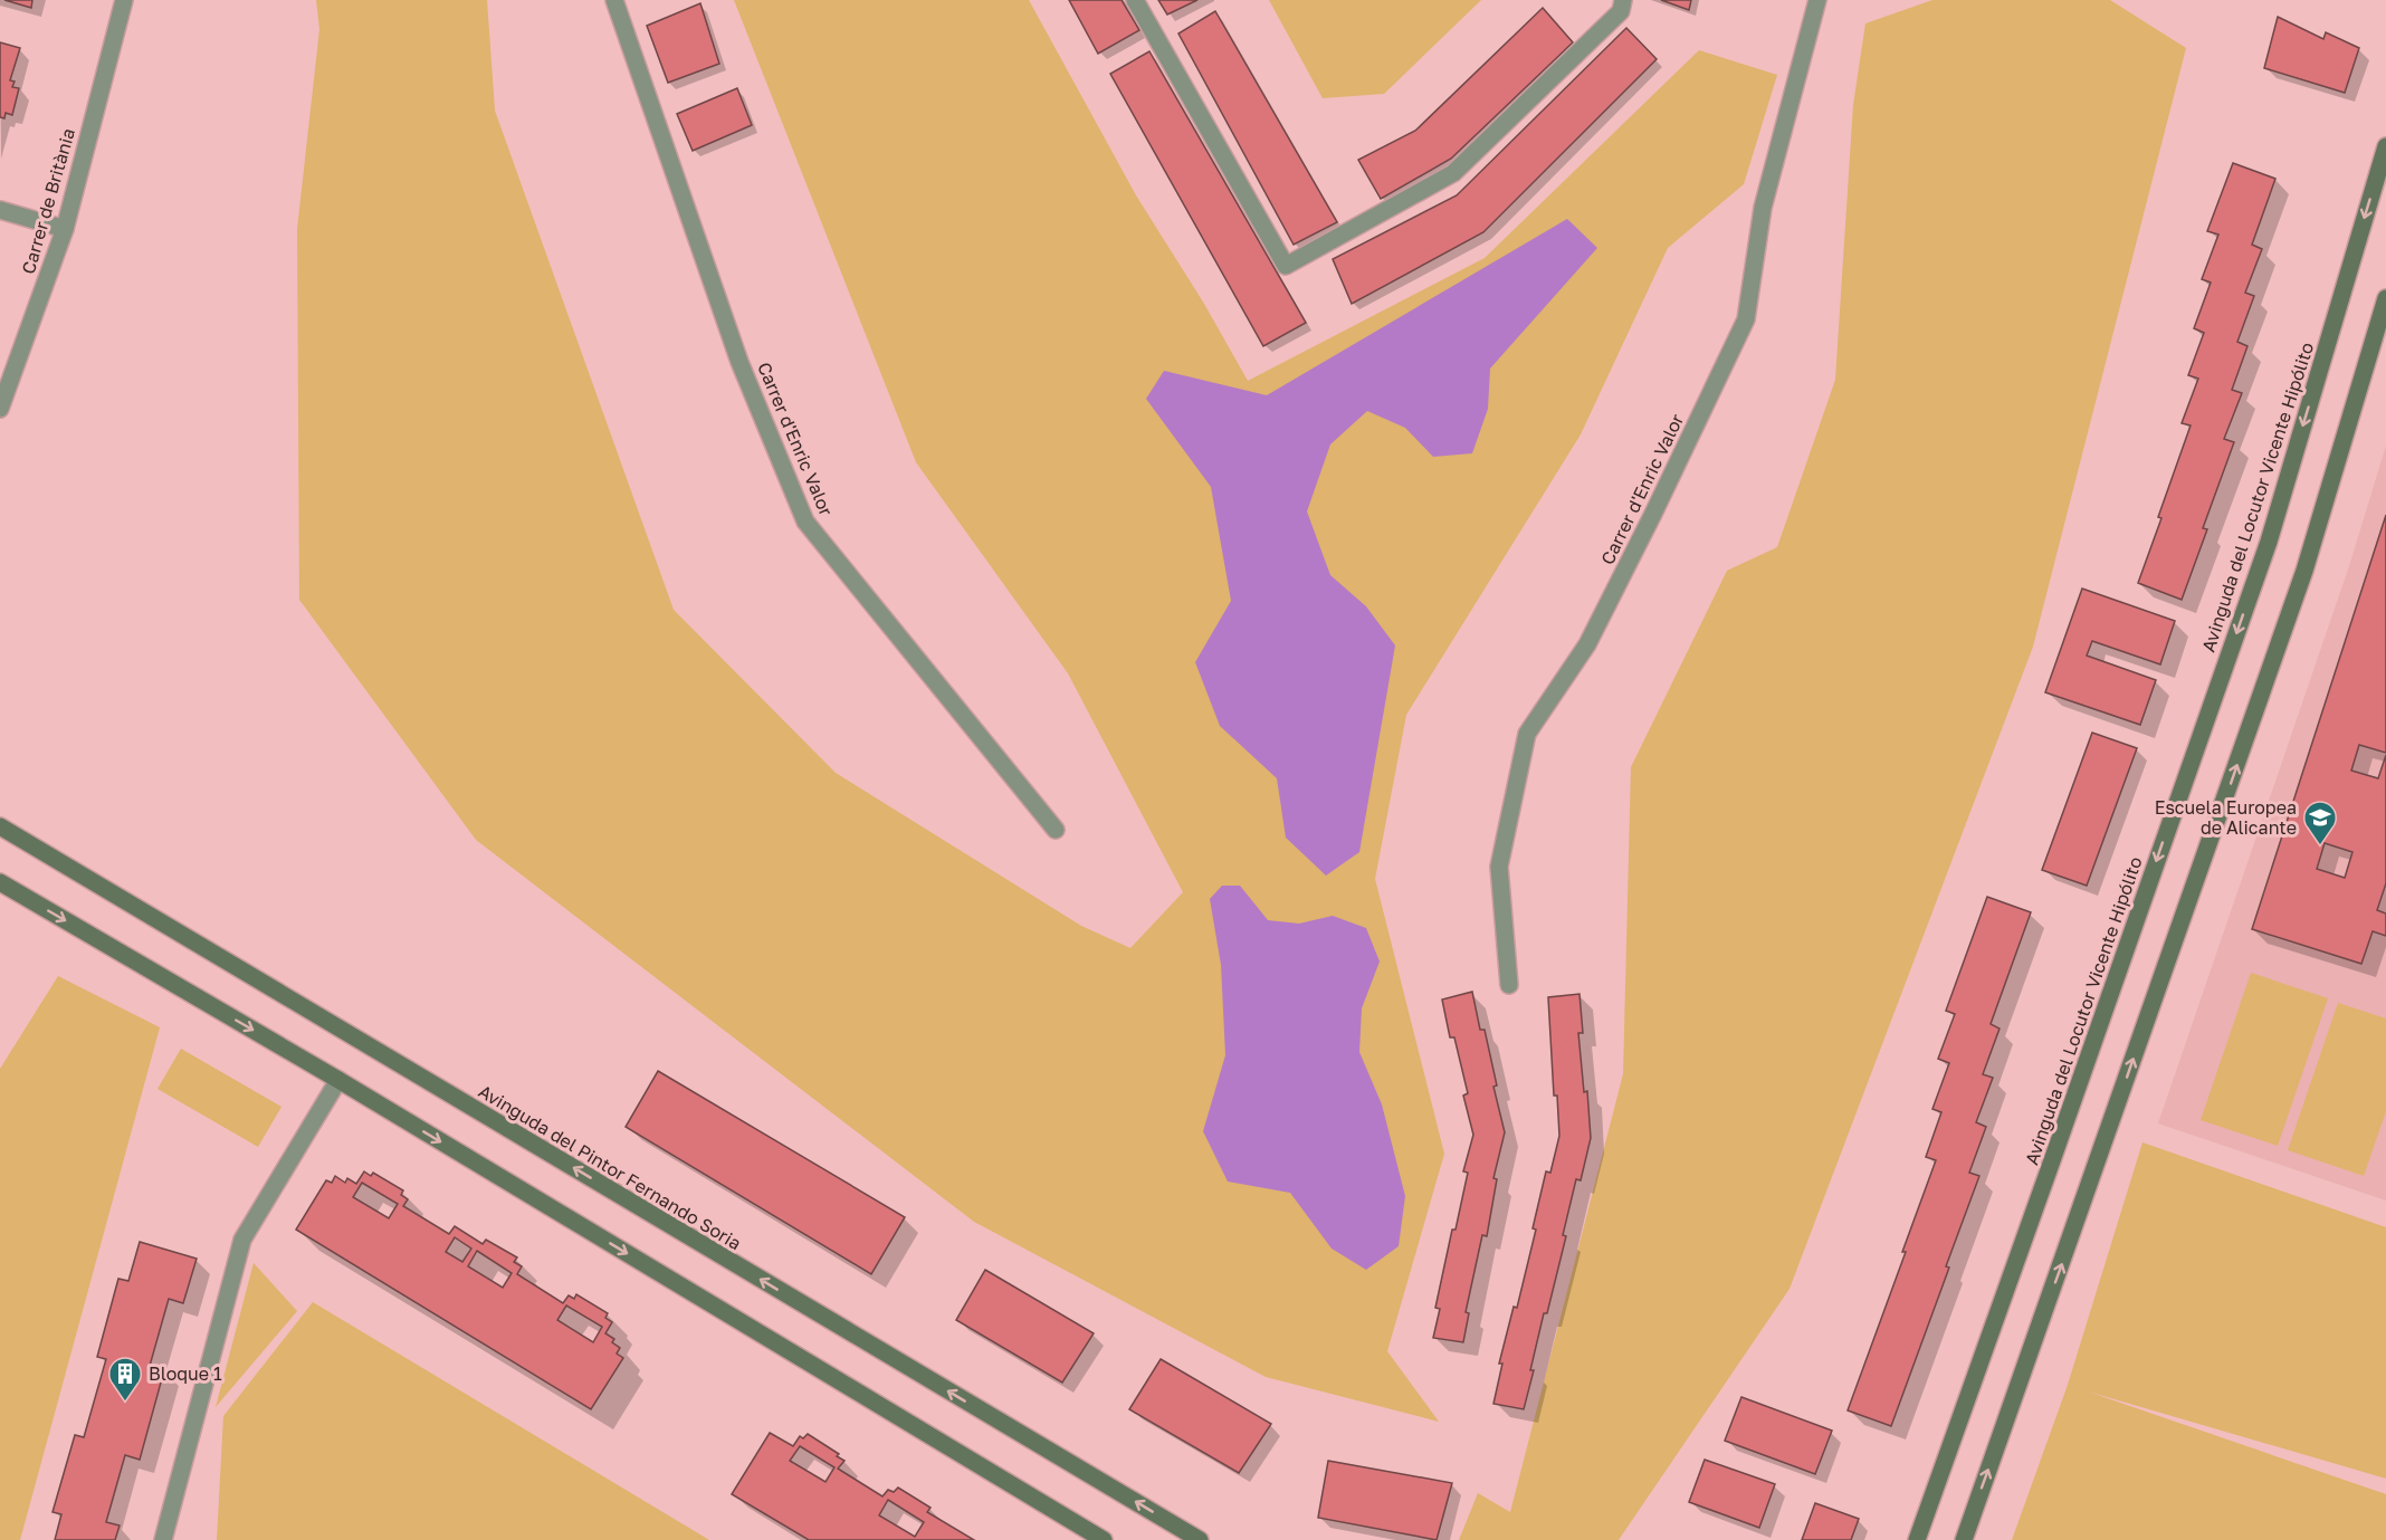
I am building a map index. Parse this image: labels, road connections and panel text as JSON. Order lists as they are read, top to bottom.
{
  "streets": {
    "main road": ["Avinguda del Locutor Vicente Hipólito", "Avinguda del Pintor Fernando Soria"],
    "street": ["Carrer de Britània", "Carrer d'Enric Valor"]
  },
  "places": {
    "school or university": ["Escuela Europea de Alicante"],
    "building": ["Bloque 1"]
  }
}
